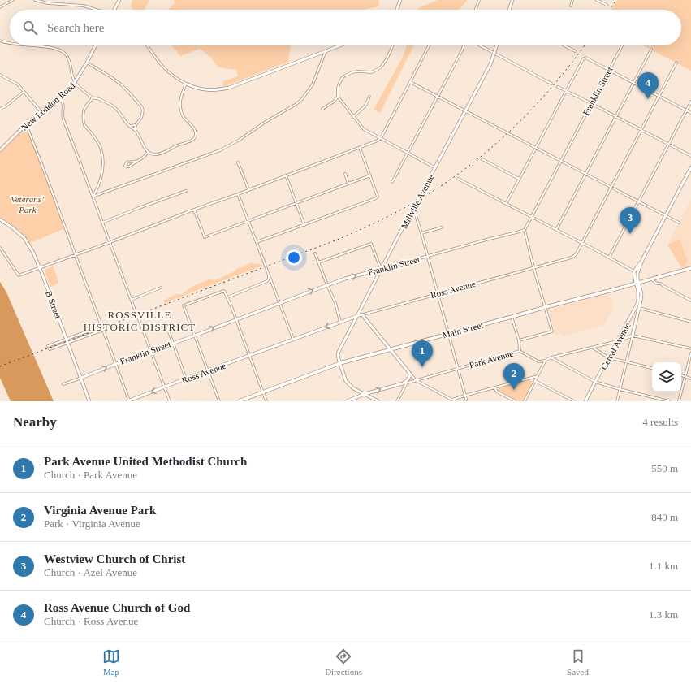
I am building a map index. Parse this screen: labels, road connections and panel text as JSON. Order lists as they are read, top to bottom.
{
  "streets": {
    "main road": ["Main Street"],
    "street": [
      "Franklin Street",
      "New London Road",
      "Millville Avenue",
      "Ross Avenue",
      "B Street",
      "Cereal Avenue",
      "Park Avenue"
    ]
  },
  "crossings": [
    ["Franklin Street", "Millville Avenue"],
    ["Franklin Street", "B Street"],
    ["Millville Avenue", "Ross Avenue"],
    ["Millville Avenue", "Main Street"],
    ["Millville Avenue", "Park Avenue"],
    ["Main Street", "Cereal Avenue"]
  ],
  "districts": ["ROSSVILLE HISTORIC DISTRICT"],
  "parks": ["Veterans’ Park"],
  "page": {
    "search": "Search here",
    "pins": [
      "4",
      "3",
      "1",
      "2"
    ],
    "heading": ["Nearby", "4 results"],
    "list": [
      {
        "mark": "1",
        "name": "Park Avenue United Methodist Church",
        "note": "Church · Park Avenue",
        "value": "550 m"
      },
      {
        "mark": "2",
        "name": "Virginia Avenue Park",
        "note": "Park · Virginia Avenue",
        "value": "840 m"
      },
      {
        "mark": "3",
        "name": "Westview Church of Christ",
        "note": "Church · Azel Avenue",
        "value": "1.1 km"
      },
      {
        "mark": "4",
        "name": "Ross Avenue Church of God",
        "note": "Church · Ross Avenue",
        "value": "1.3 km"
      }
    ],
    "nav": ["Map", "Directions", "Saved"]
  }
}
